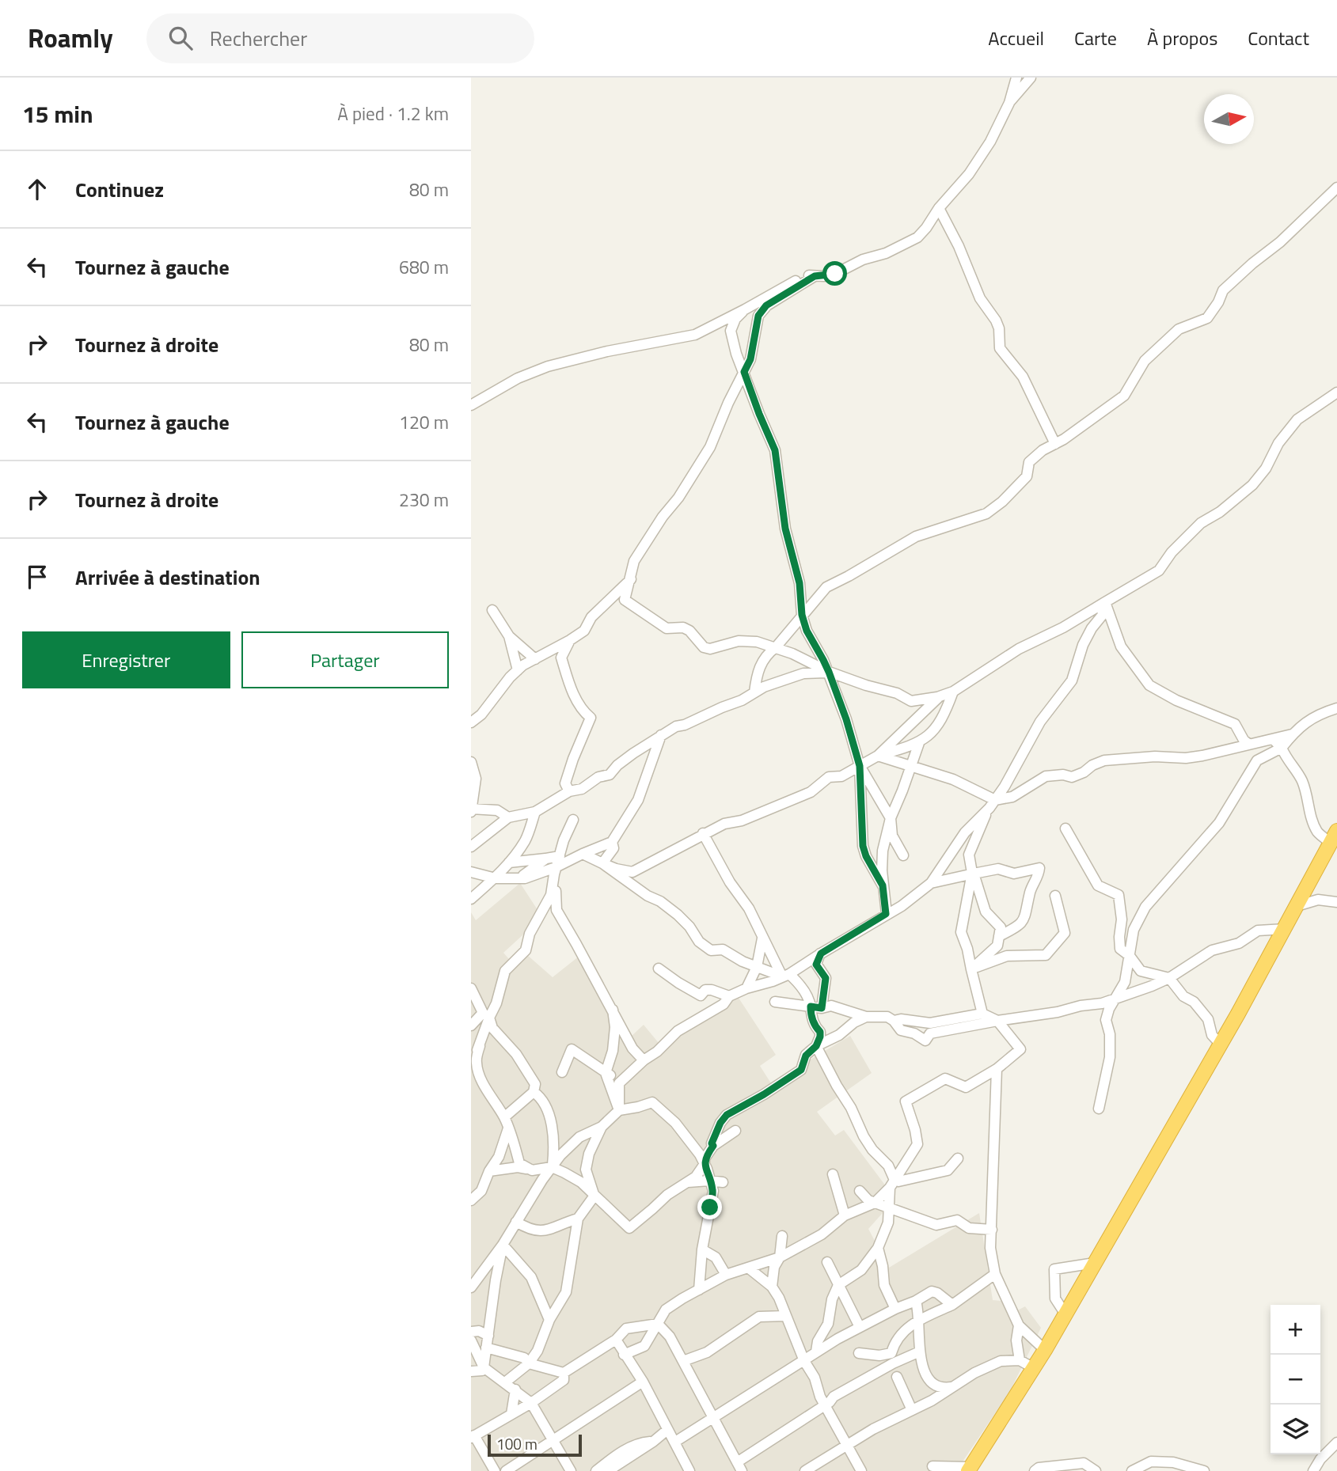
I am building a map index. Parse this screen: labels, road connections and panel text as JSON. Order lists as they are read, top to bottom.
{
  "scale_bar": "100 m",
  "north": "right",
  "page": {
    "header": "Roamly",
    "search": "Rechercher",
    "nav": [
      "Accueil",
      "Carte",
      "À propos",
      "Contact"
    ],
    "heading": ["15 min", "À pied · 1.2 km"],
    "list": [
      ["Continuez", "80 m"],
      ["Tournez à gauche", "680 m"],
      ["Tournez à droite", "80 m"],
      ["Tournez à gauche", "120 m"],
      ["Tournez à droite", "230 m"],
      "Arrivée à destination"
    ],
    "buttons": ["Enregistrer", "Partager"],
    "map_buttons": ["+", "−"],
    "scale": "100 m"
  }
}
